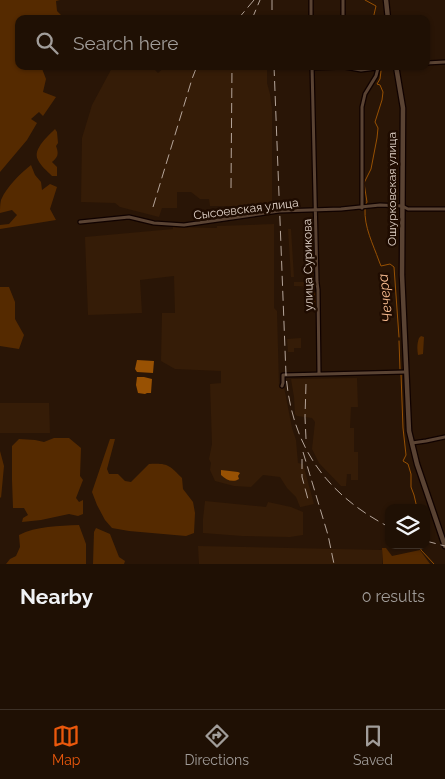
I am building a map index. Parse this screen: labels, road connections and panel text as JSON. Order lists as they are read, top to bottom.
{
  "streets": {
    "street": ["Ошурковская улица", "Сысоевская улица", "улица Сурикова"]
  },
  "crossings": [
    ["Ошурковская улица", "Сысоевская улица"],
    ["Сысоевская улица", "улица Сурикова"]
  ],
  "water": ["Чечера"],
  "page": {
    "search": "Search here",
    "heading": ["Nearby", "0 results"],
    "nav": ["Map", "Directions", "Saved"]
  }
}
